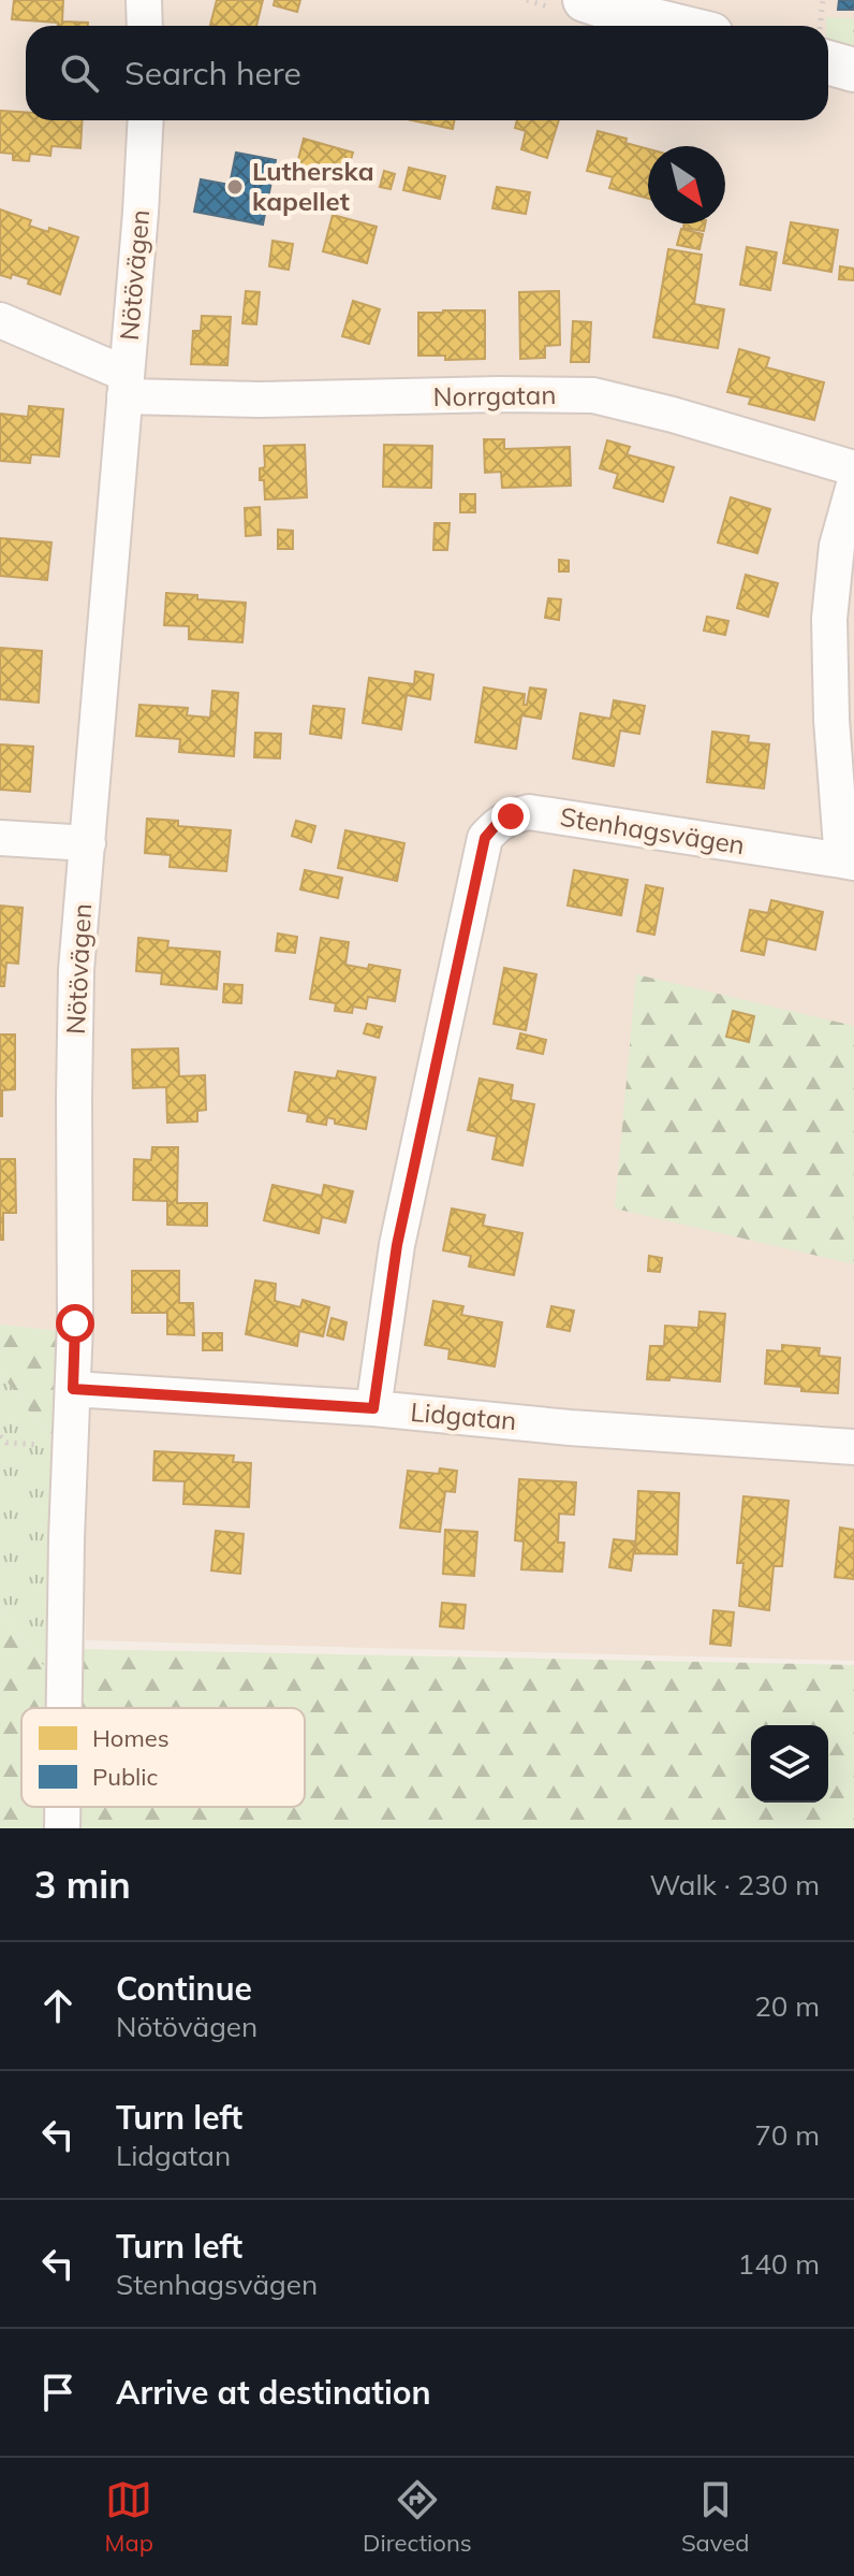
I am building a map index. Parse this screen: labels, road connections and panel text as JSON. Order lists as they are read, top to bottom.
{
  "streets": {
    "street": [
      "Nötövägen",
      "Norrgatan",
      "Stenhagsvägen",
      "Lidgatan"
    ]
  },
  "crossings": [
    ["Nötövägen", "Norrgatan"],
    ["Nötövägen", "Lidgatan"],
    ["Stenhagsvägen", "Lidgatan"]
  ],
  "places": ["Lutherska kapellet"],
  "legend": ["Homes", "Public"],
  "north": "bottom right",
  "page": {
    "search": "Search here",
    "heading": ["3 min", "Walk · 230 m"],
    "list": [
      ["Continue", "Nötövägen", "20 m"],
      ["Turn left", "Lidgatan", "70 m"],
      ["Turn left", "Stenhagsvägen", "140 m"],
      "Arrive at destination"
    ],
    "nav": ["Map", "Directions", "Saved"]
  }
}
